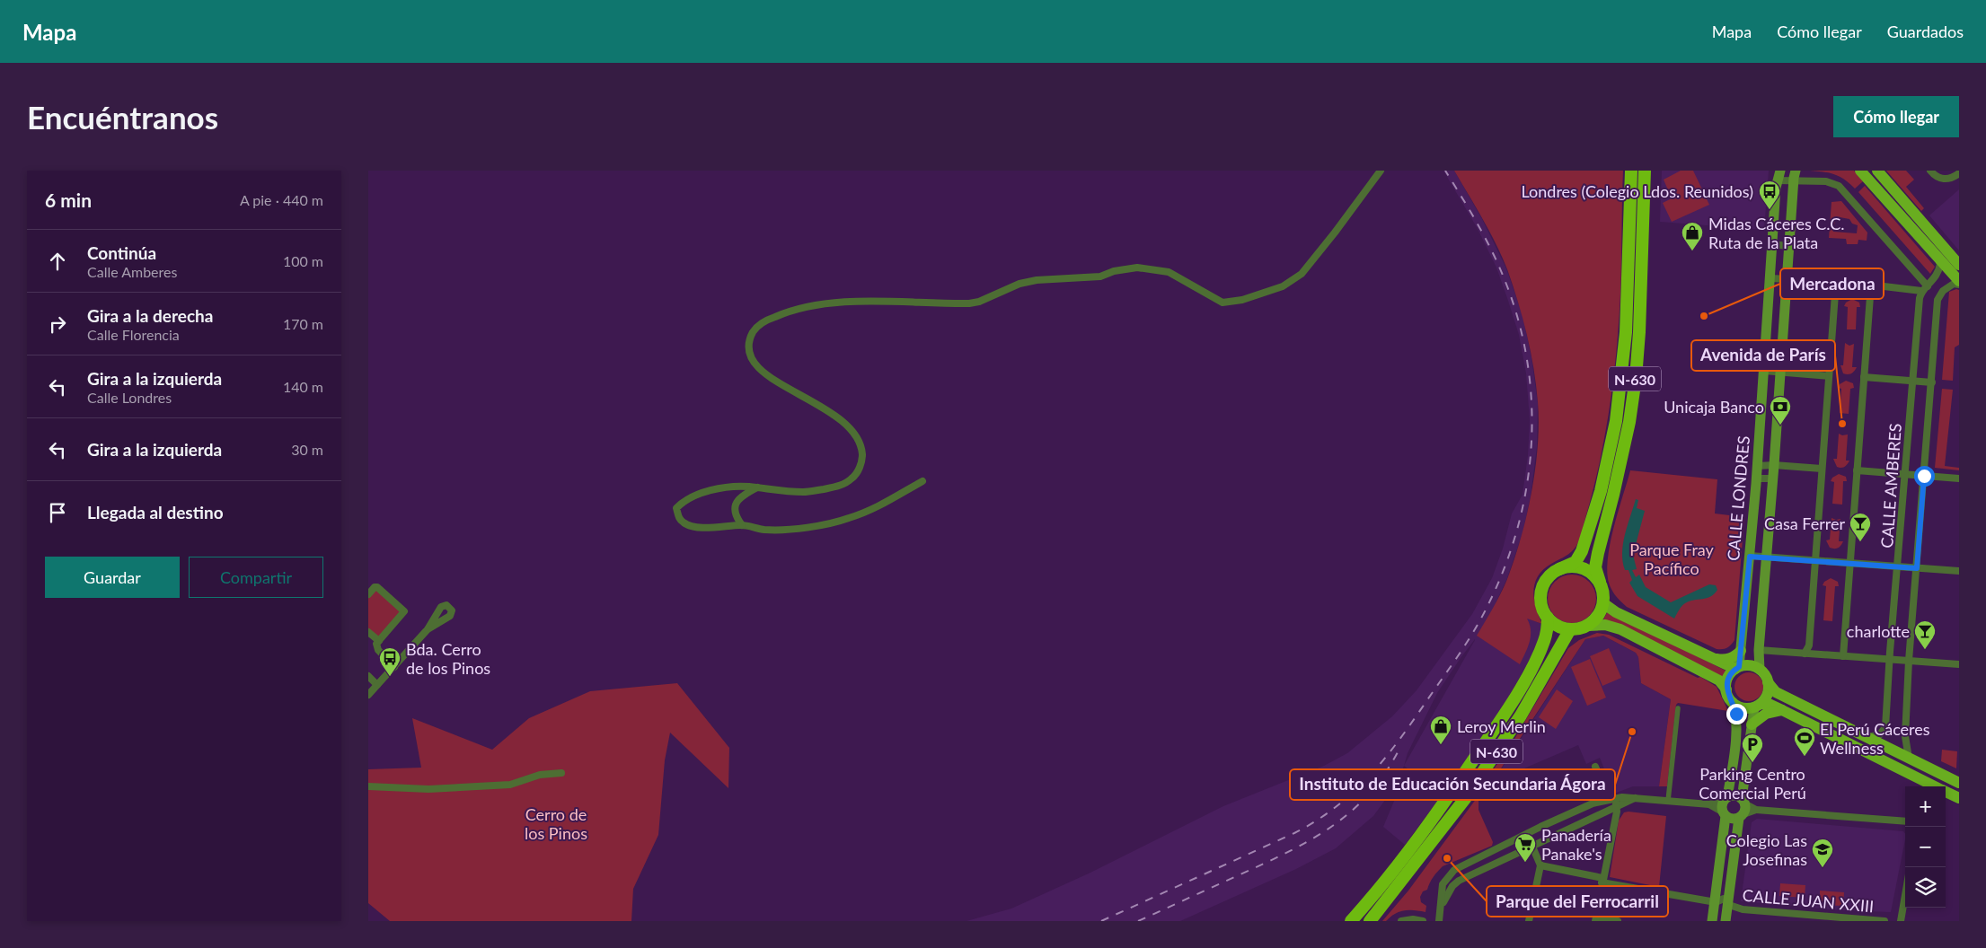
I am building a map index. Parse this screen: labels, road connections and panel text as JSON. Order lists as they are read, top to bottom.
{
  "streets": {
    "highway": ["N-630"],
    "main road": ["CALLE LONDRES"],
    "street": ["CALLE AMBERES", "CALLE JUAN XXIII"]
  },
  "parks": ["Parque Fray Pacífico", "Cerro de los Pinos"],
  "places": {
    "bus stop": ["Londres (Colegio Ldos. Reunidos)", "Bda. Cerro de los Pinos"],
    "shop": ["Midas Cáceres C.C. Ruta de la Plata", "Leroy Merlin"],
    "other": [
      "Mercadona",
      "Avenida de París",
      "Instituto de Educación Secundaria Ágora",
      "Parque del Ferrocarril"
    ],
    "bank": ["Unicaja Banco"],
    "bar": ["Casa Ferrer", "charlotte"],
    "sports": ["El Perú Cáceres Wellness"],
    "parking": ["Parking Centro Comercial Perú"],
    "supermarket": ["Panadería Panake's"],
    "school or university": ["Colegio Las Josefinas"]
  },
  "page": {
    "header": "Mapa",
    "nav": ["Mapa", "Cómo llegar", "Guardados"],
    "buttons": [
      "Cómo llegar",
      ["Guardar", "Compartir"]
    ],
    "title": "Encuéntranos",
    "heading": ["6 min", "A pie · 440 m"],
    "list": [
      ["Continúa", "Calle Amberes", "100 m"],
      ["Gira a la derecha", "Calle Florencia", "170 m"],
      ["Gira a la izquierda", "Calle Londres", "140 m"],
      ["Gira a la izquierda", "30 m"],
      "Llegada al destino"
    ],
    "map_buttons": ["+", "−"]
  }
}
